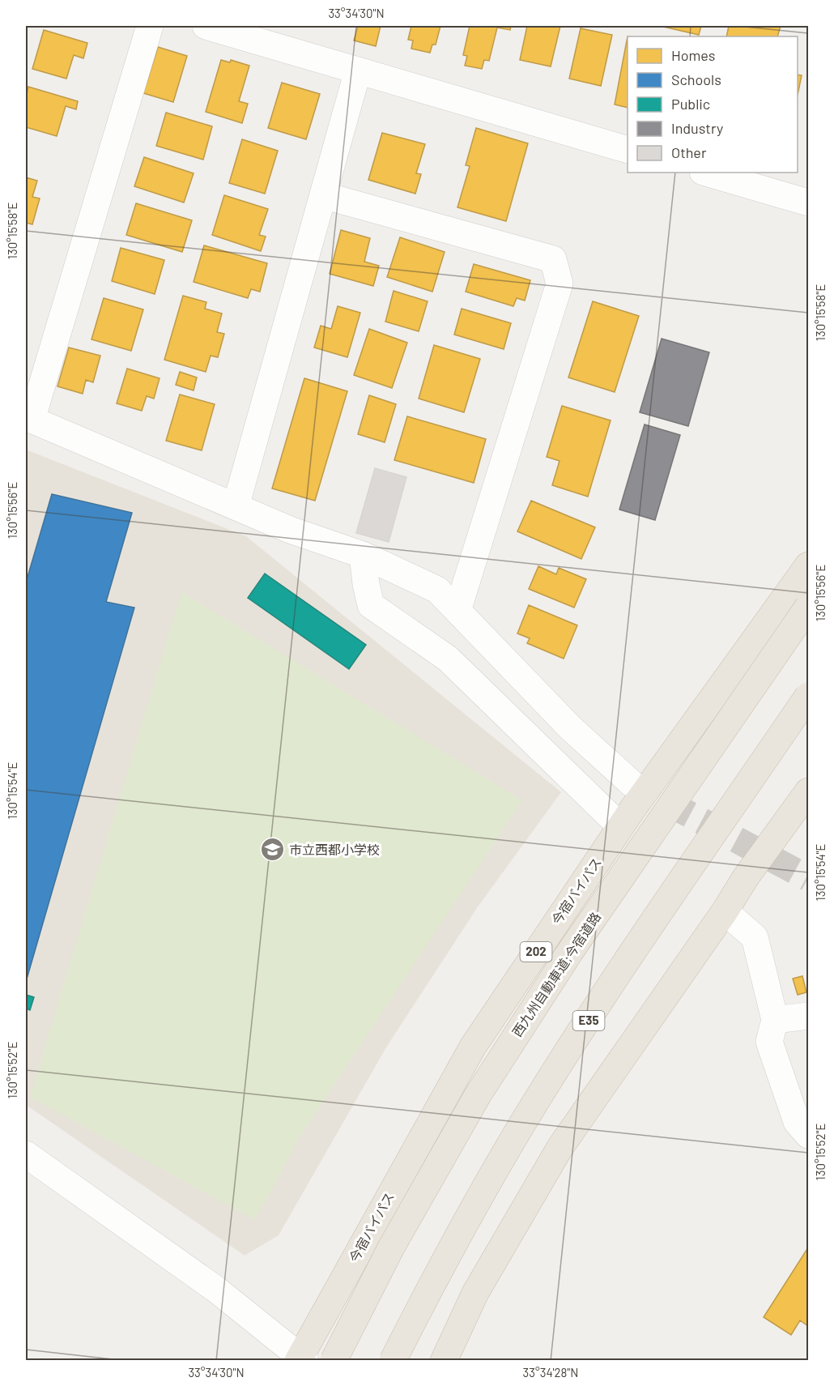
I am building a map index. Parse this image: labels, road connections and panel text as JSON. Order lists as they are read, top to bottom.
{
  "streets": {
    "highway": [
      "今宿バイパス",
      "202",
      "西九州自動車道;今宿道路",
      "E35"
    ]
  },
  "places": {
    "school or university": ["市立西都小学校"]
  },
  "legend": [
    "Homes",
    "Schools",
    "Public",
    "Industry",
    "Other"
  ],
  "coordinates": [
    "33°34'30\"N",
    "130°15'58\"E",
    "130°15'56\"E",
    "130°15'54\"E",
    "130°15'52\"E",
    "33°34'28\"N"
  ]
}
